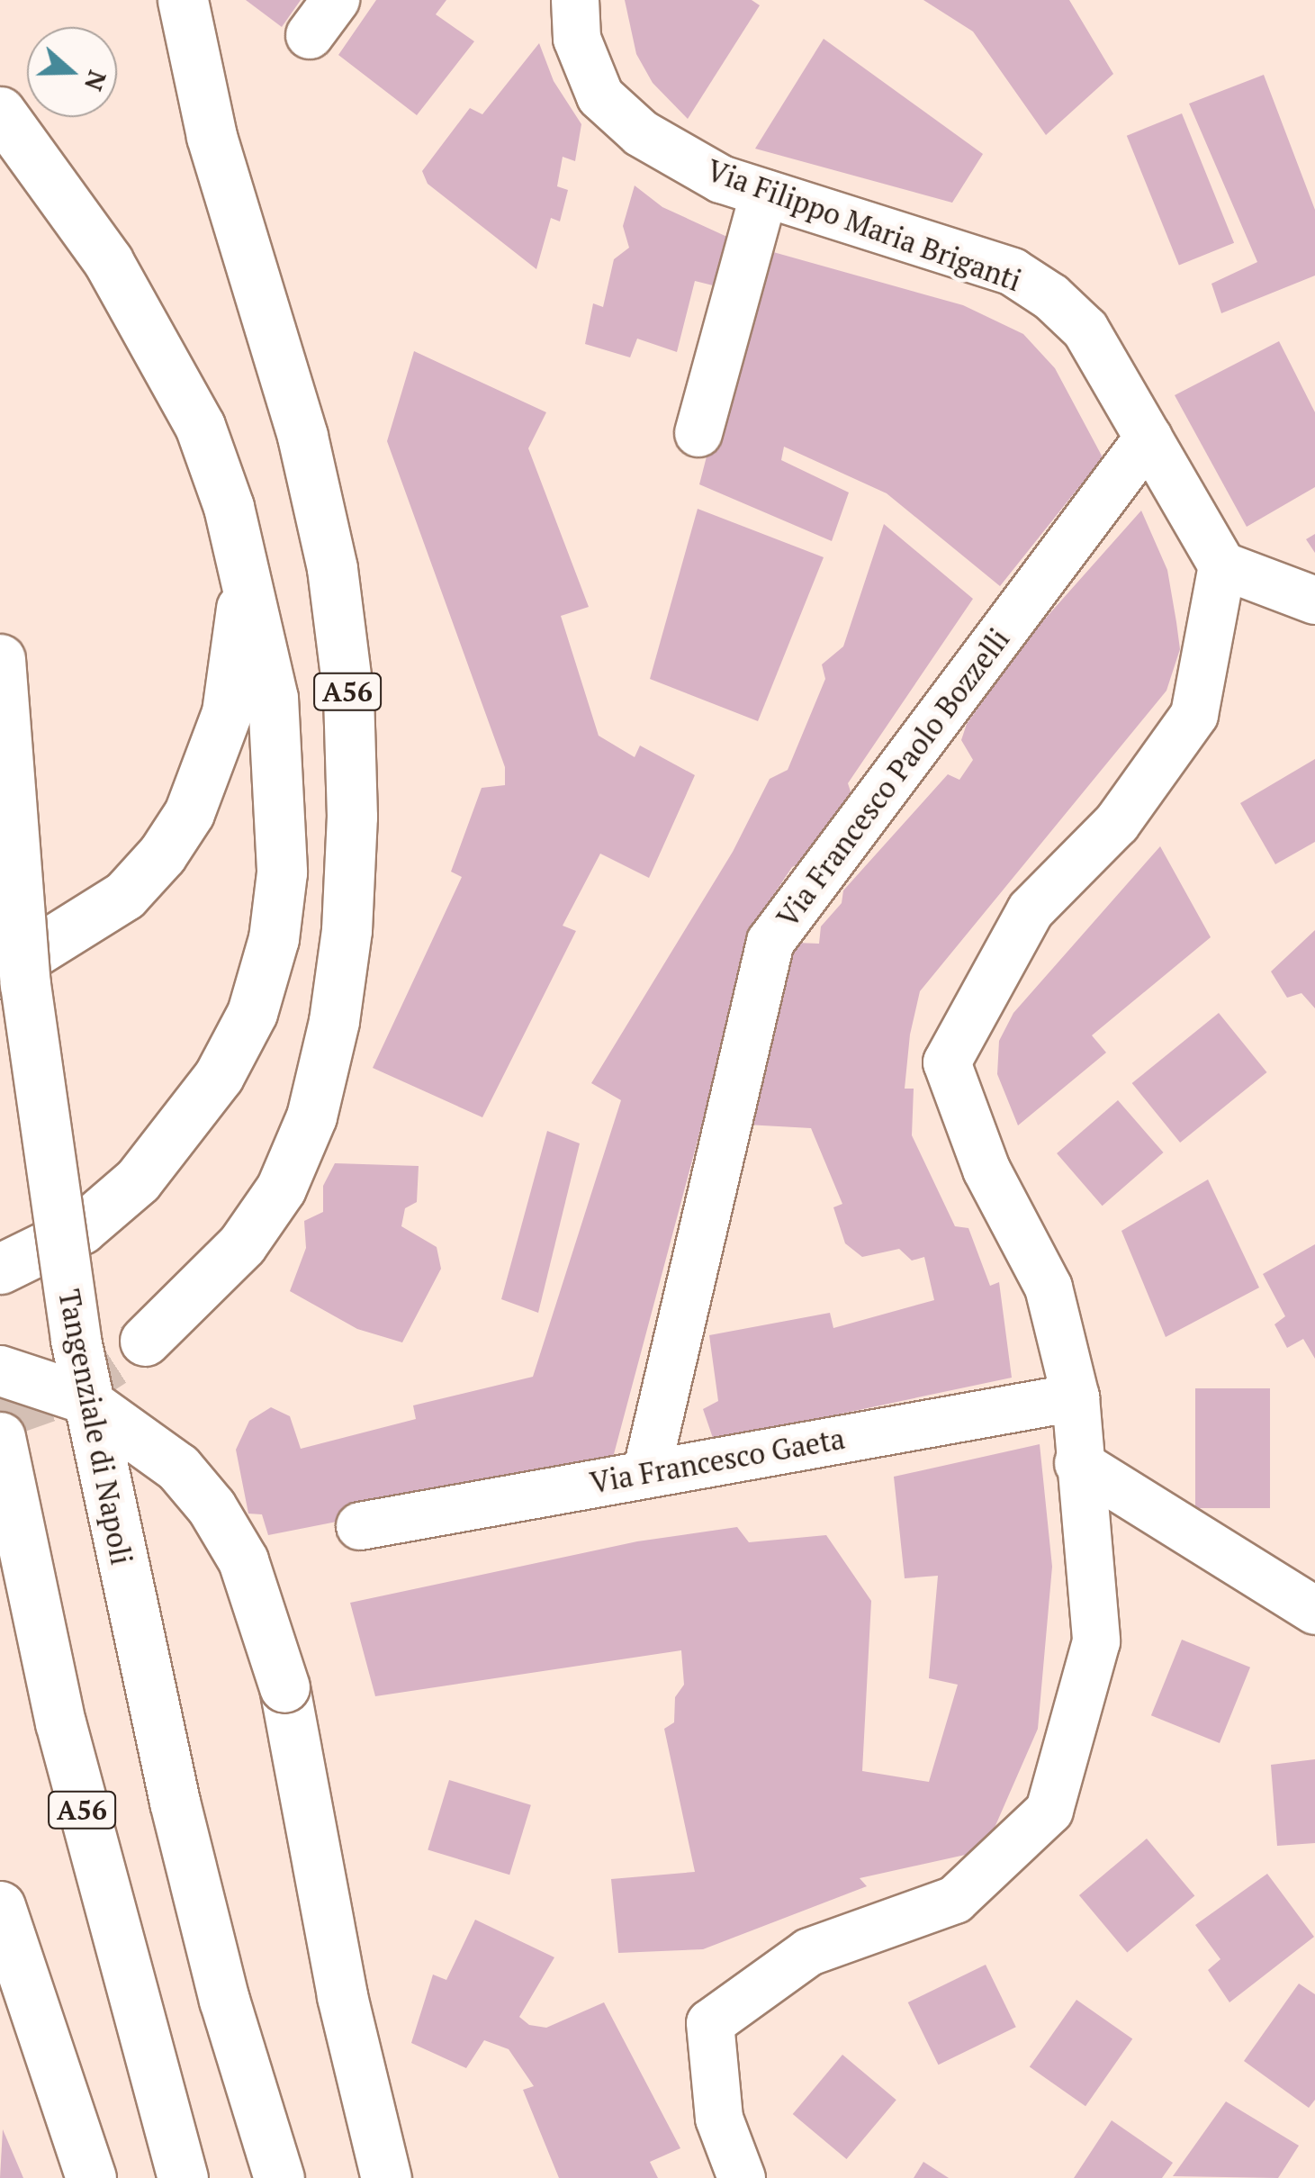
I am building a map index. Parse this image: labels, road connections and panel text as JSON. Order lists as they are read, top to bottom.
{
  "streets": {
    "highway": ["A56", "Tangenziale di Napoli"],
    "street": ["Via Filippo Maria Briganti", "Via Francesco Paolo Bozzelli", "Via Francesco Gaeta"]
  },
  "crossings": [
    ["Via Filippo Maria Briganti", "Via Francesco Paolo Bozzelli"],
    ["Via Francesco Paolo Bozzelli", "Via Francesco Gaeta"]
  ],
  "north": "right"
}
